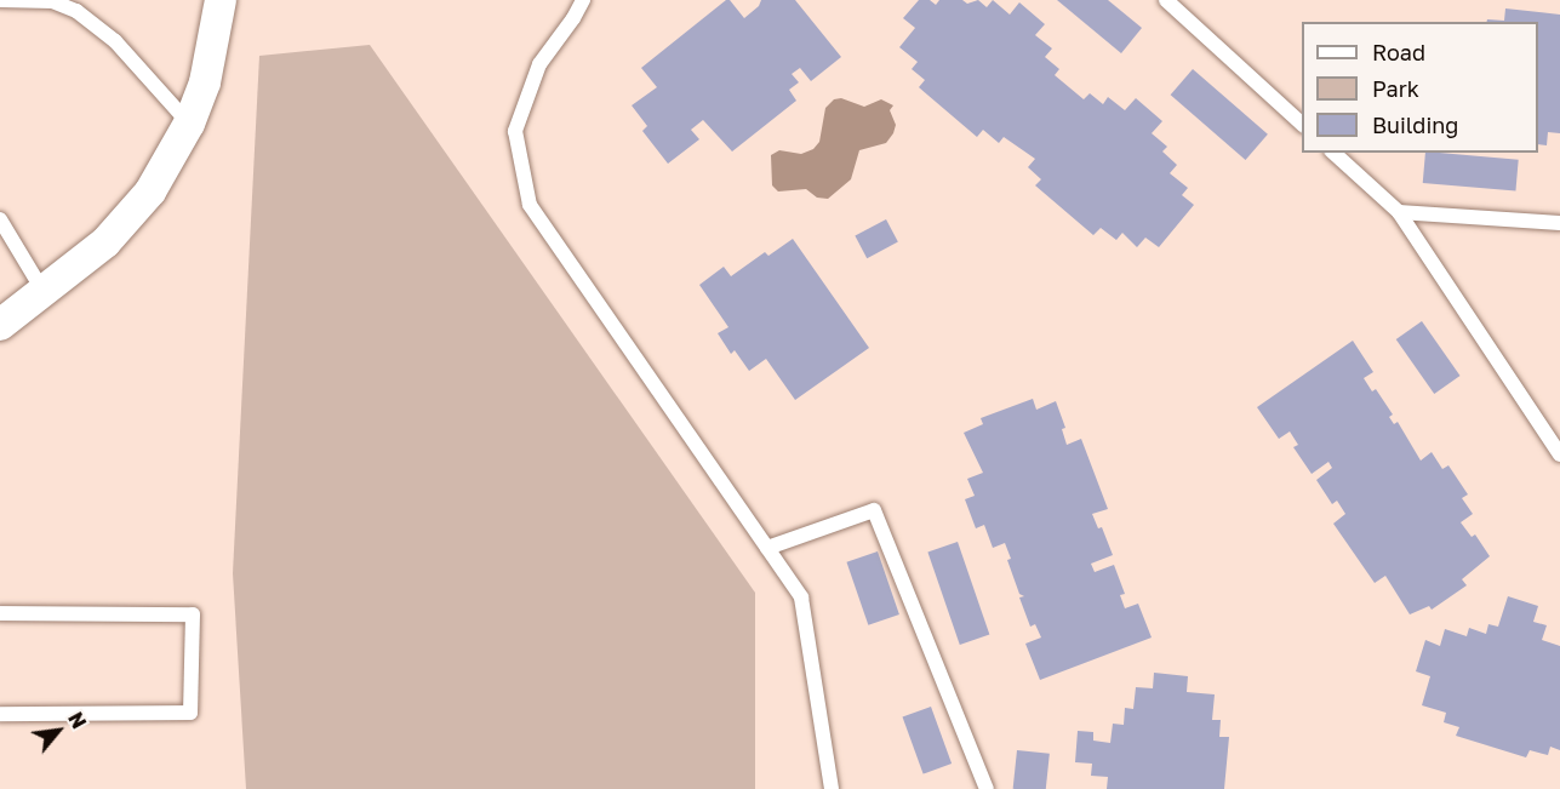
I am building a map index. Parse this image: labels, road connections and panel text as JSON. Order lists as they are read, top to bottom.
{
  "legend": ["Road", "Park", "Building"],
  "north": "top right"
}
